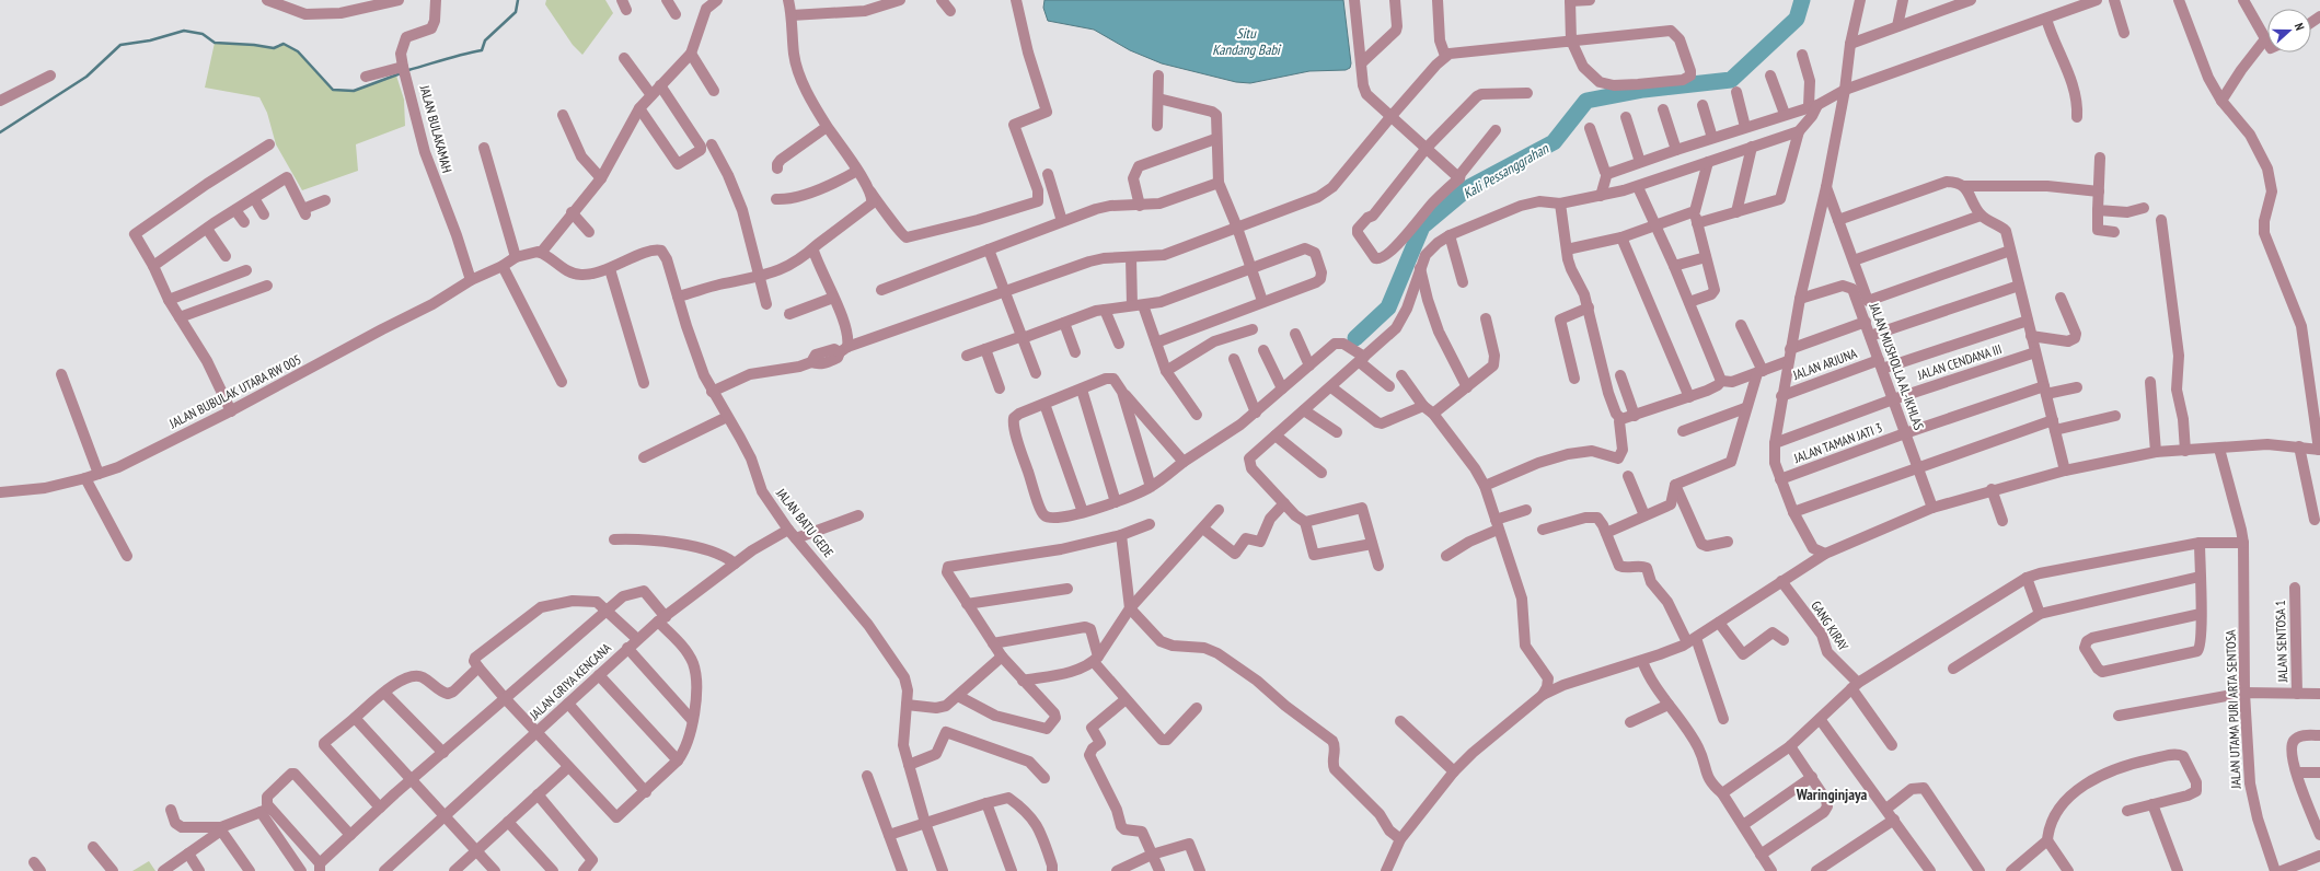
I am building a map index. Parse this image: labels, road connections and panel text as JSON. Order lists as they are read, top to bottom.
{
  "streets": {
    "street": [
      "JALAN BULAKAMAH",
      "JALAN CENDANA III",
      "JALAN ARJUNA",
      "JALAN MUSHOLLA AL-IKHLAS",
      "JALAN BUBULAK UTARA RW 005",
      "JALAN TAMAN JATI 3",
      "JALAN BATU GEDE",
      "GANG KIRAY",
      "JALAN SENTOSA 1",
      "JALAN GRIYA KENCANA",
      "JALAN UTAMA PURI ARTA SENTOSA"
    ]
  },
  "crossings": [
    ["JALAN BULAKAMAH", "JALAN BUBULAK UTARA RW 005"],
    ["JALAN CENDANA III", "JALAN MUSHOLLA AL-IKHLAS"],
    ["JALAN ARJUNA", "JALAN MUSHOLLA AL-IKHLAS"],
    ["JALAN MUSHOLLA AL-IKHLAS", "JALAN TAMAN JATI 3"],
    ["JALAN BUBULAK UTARA RW 005", "JALAN BATU GEDE"],
    ["JALAN BATU GEDE", "JALAN GRIYA KENCANA"]
  ],
  "districts": ["Waringinjaya"],
  "water": ["Situ Kandang Babi", "Kali Pessanggrahan"],
  "north": "right"
}
